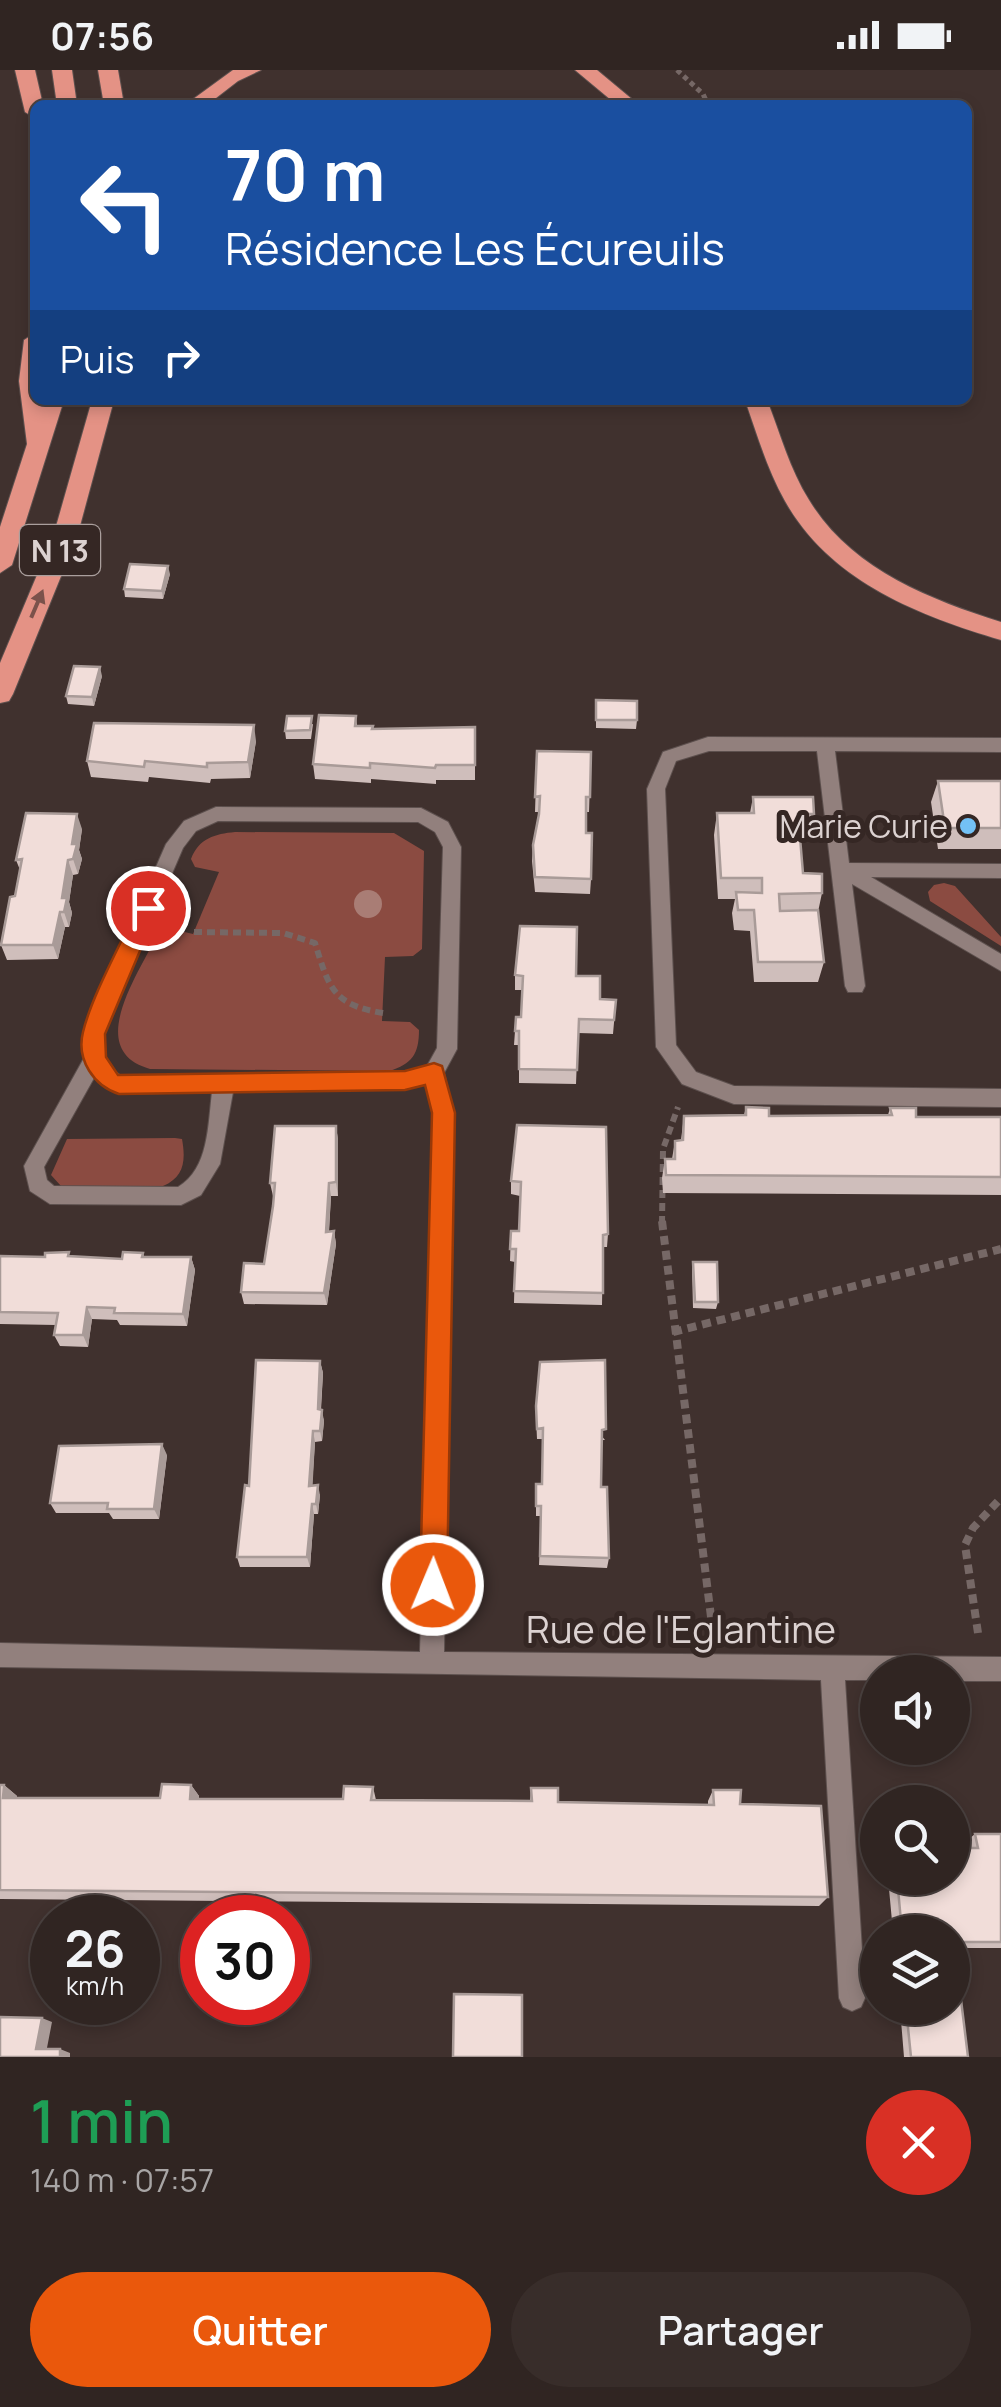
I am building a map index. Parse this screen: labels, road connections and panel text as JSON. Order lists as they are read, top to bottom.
{
  "streets": {
    "highway": ["N 13"],
    "street": ["Rue de l'Eglantine"]
  },
  "places": ["Marie Curie"],
  "page": {
    "status": "07:56",
    "turn": ["70 m", "Résidence Les Écureuils"],
    "then": "Puis",
    "speed": "26 km/h",
    "limit": "30",
    "heading": ["1 min", "140 m · 07:57"],
    "buttons": ["Quitter", "Partager"]
  }
}
